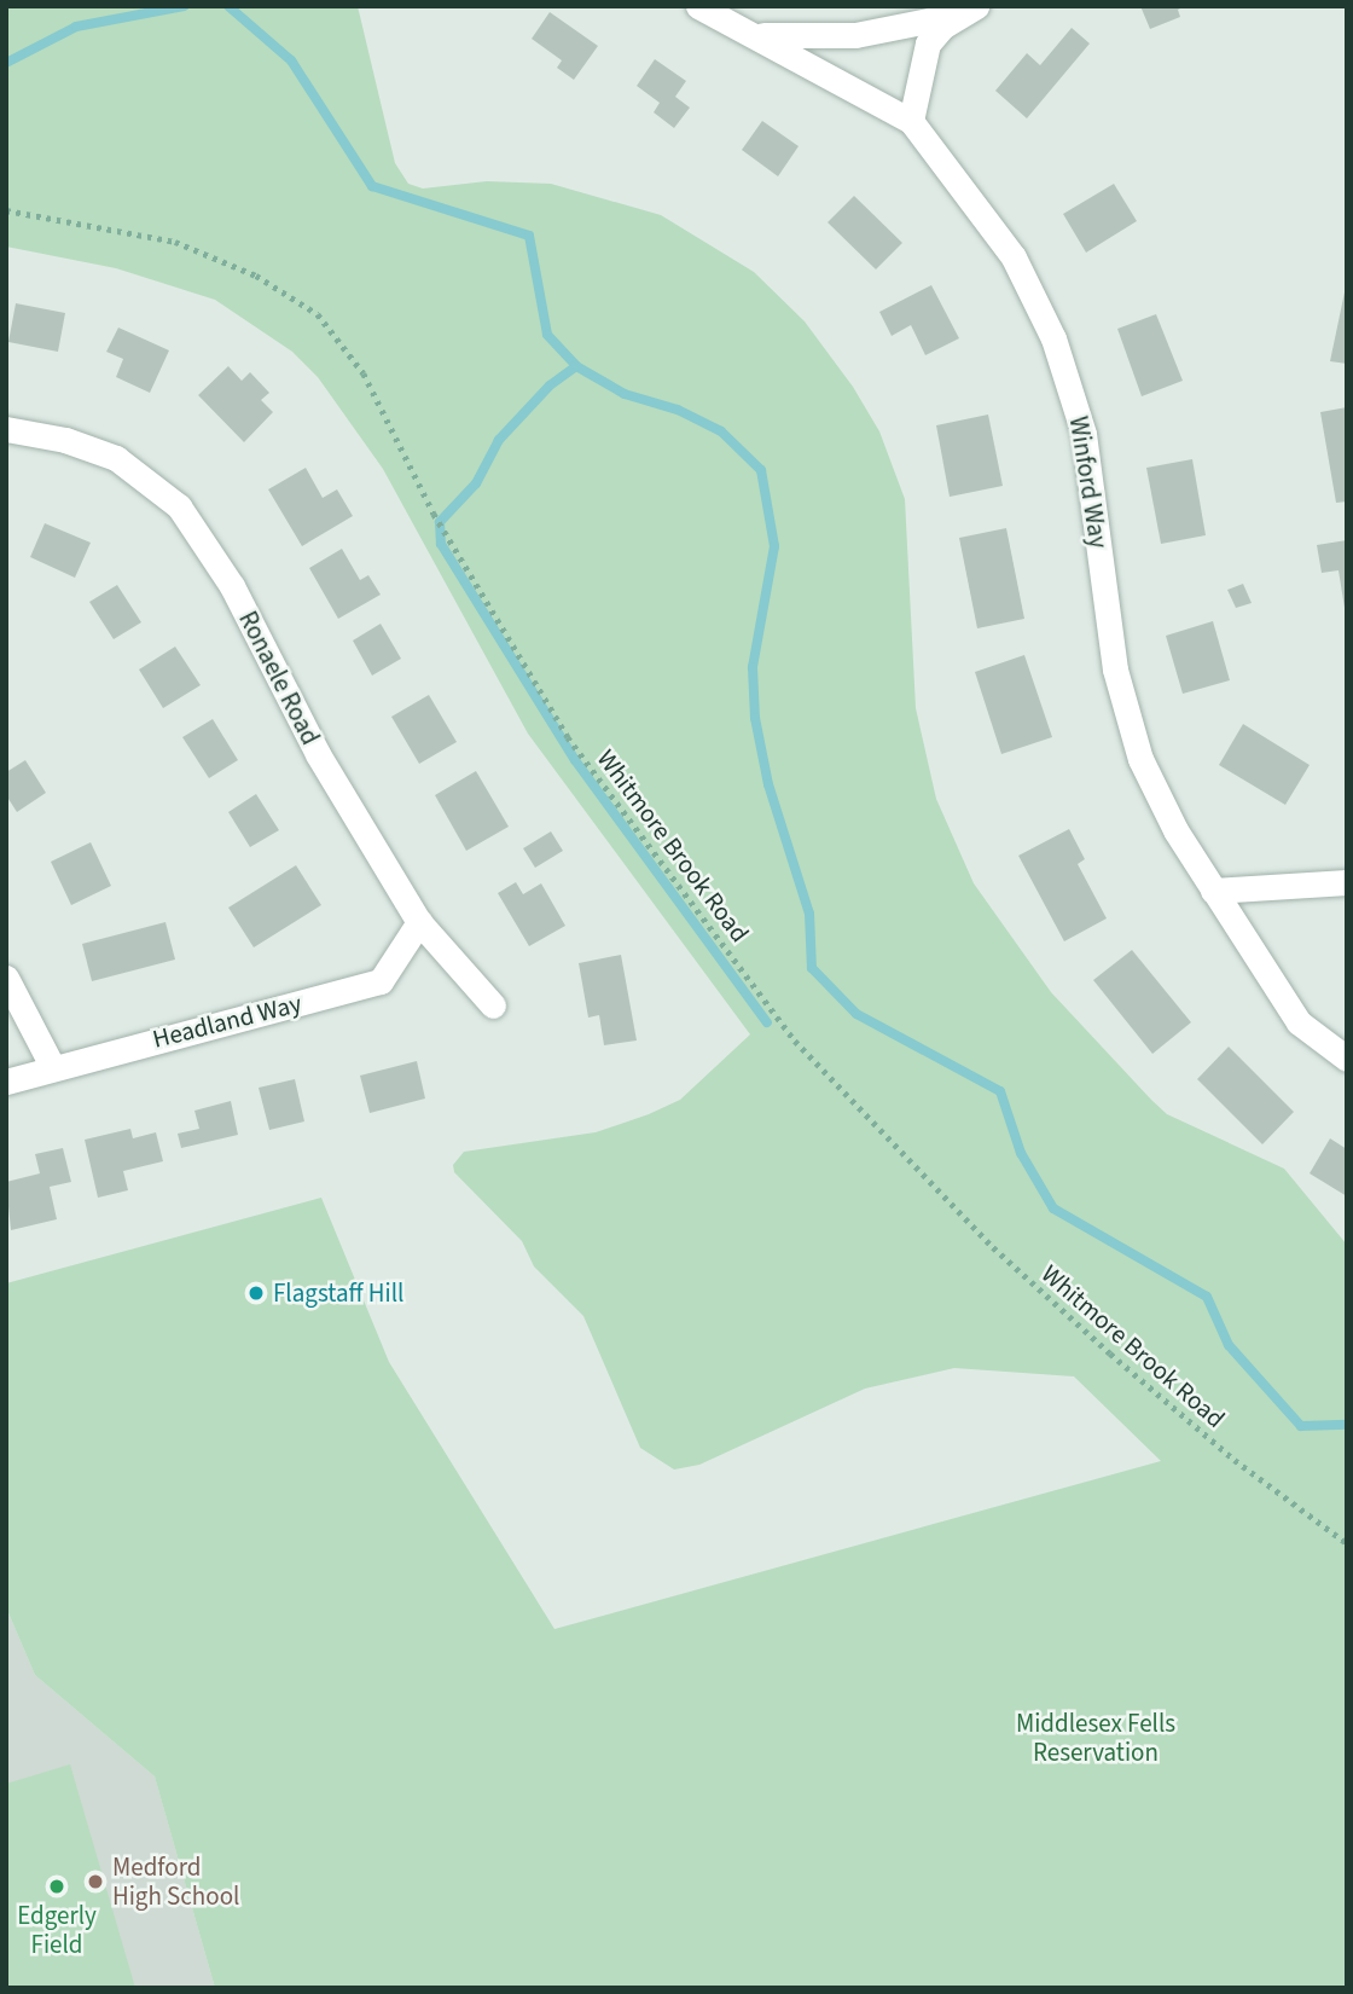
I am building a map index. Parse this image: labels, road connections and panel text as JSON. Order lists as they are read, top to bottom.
{
  "streets": {
    "street": ["Winford Way", "Ronaele Road", "Headland Way"],
    "path": ["Whitmore Brook Road"]
  },
  "crossings": [
    ["Ronaele Road", "Headland Way"]
  ],
  "parks": ["Middlesex Fells Reservation"],
  "places": ["Flagstaff Hill", "Medford High School", "Edgerly Field"]
}
